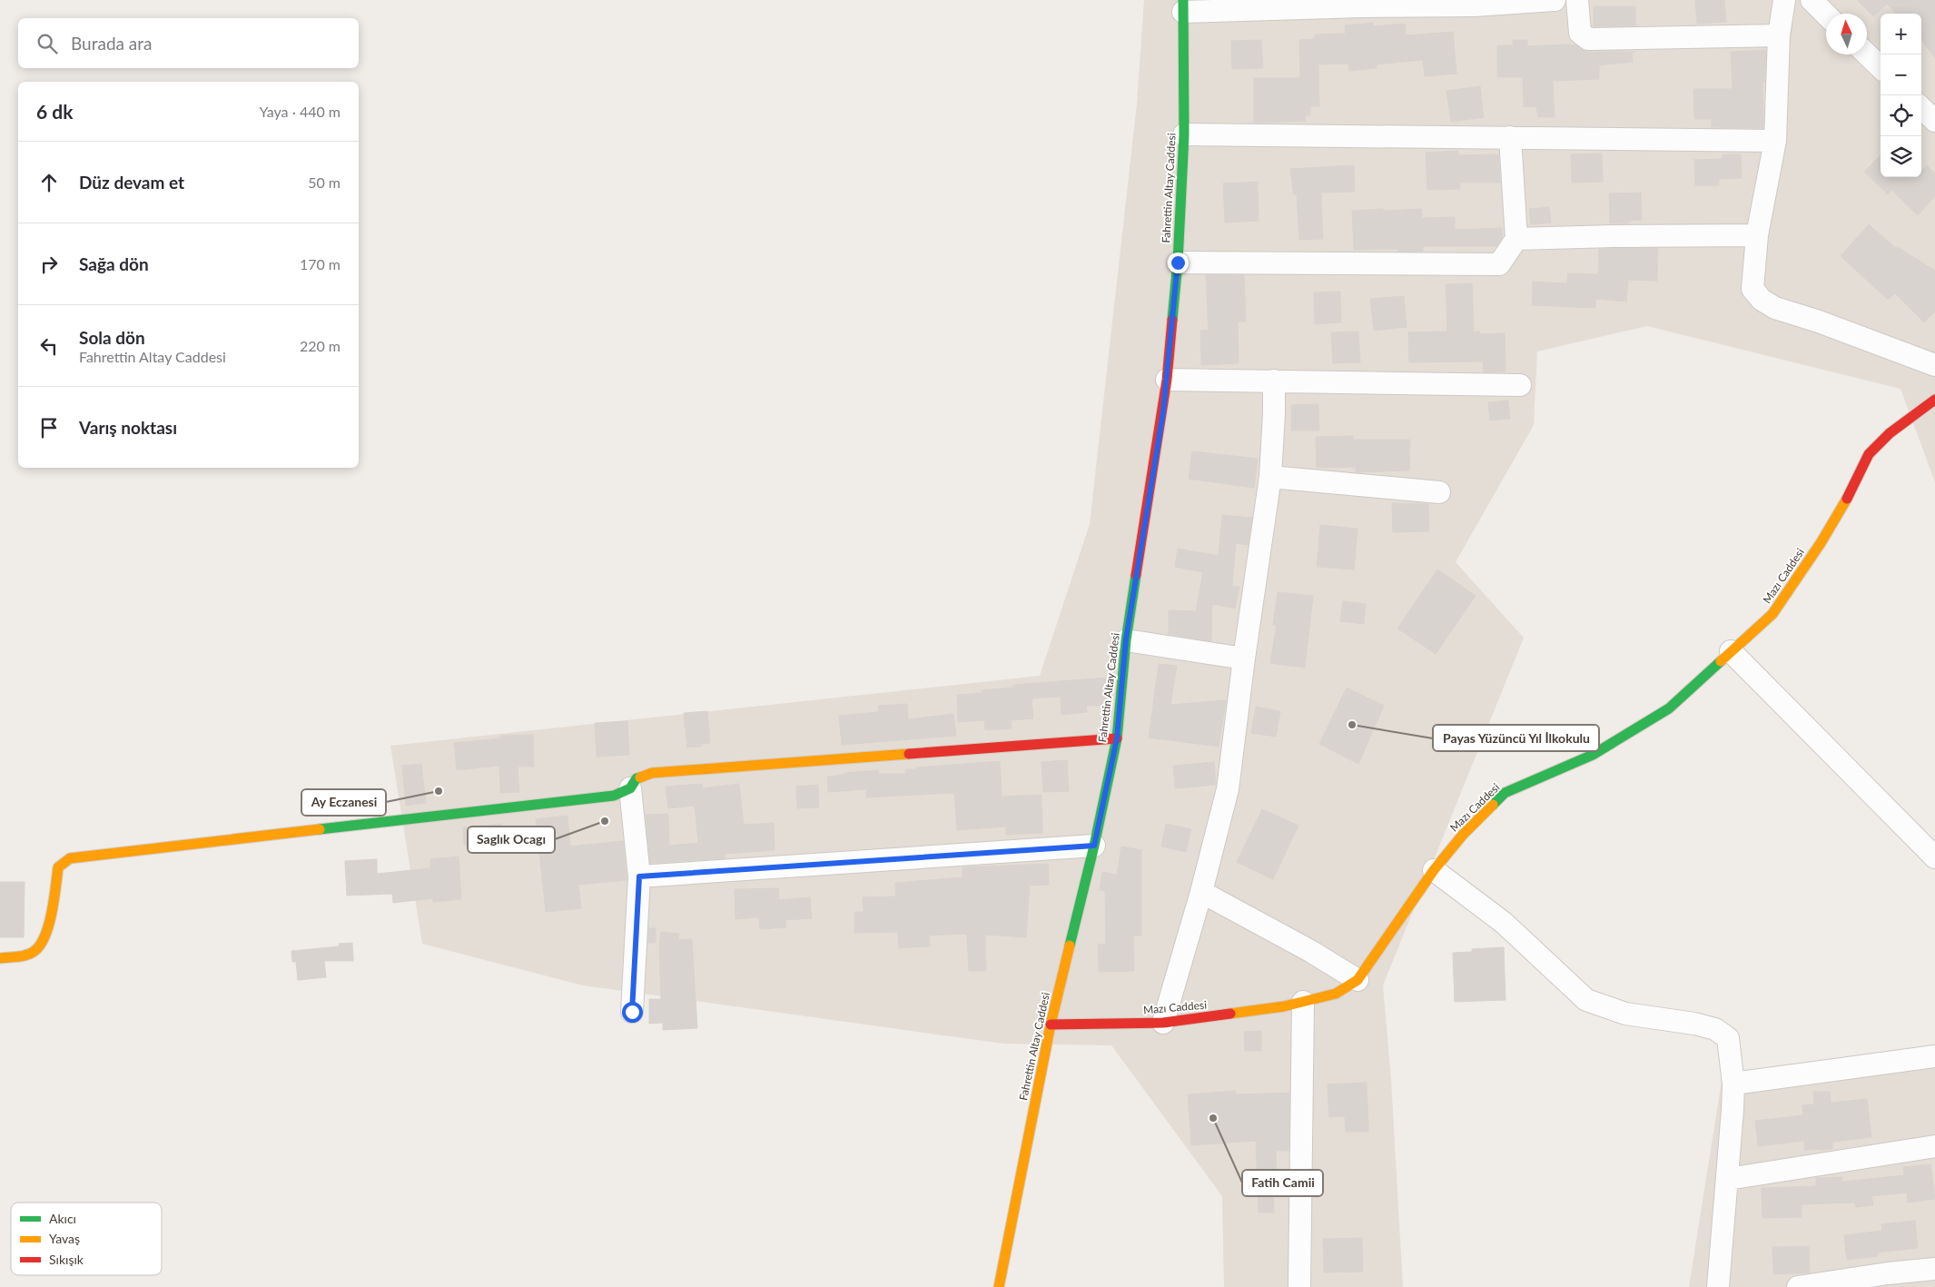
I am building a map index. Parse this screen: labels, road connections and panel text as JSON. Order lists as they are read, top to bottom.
{
  "streets": {
    "street": ["Fahrettin Altay Caddesi", "Mazı Caddesi"]
  },
  "crossings": [
    ["Fahrettin Altay Caddesi", "Mazı Caddesi"]
  ],
  "places": [
    "Payas Yüzüncü Yıl İlkokulu",
    "Ay Eczanesi",
    "Saglık Ocagı",
    "Fatih Camii"
  ],
  "legend": ["Akıcı", "Yavaş", "Sıkışık"],
  "north": "top",
  "page": {
    "map_buttons": ["+", "−"],
    "search": "Burada ara",
    "heading": ["6 dk", "Yaya · 440 m"],
    "list": [
      ["Düz devam et", "50 m"],
      ["Sağa dön", "170 m"],
      ["Sola dön", "Fahrettin Altay Caddesi", "220 m"],
      "Varış noktası"
    ]
  }
}
